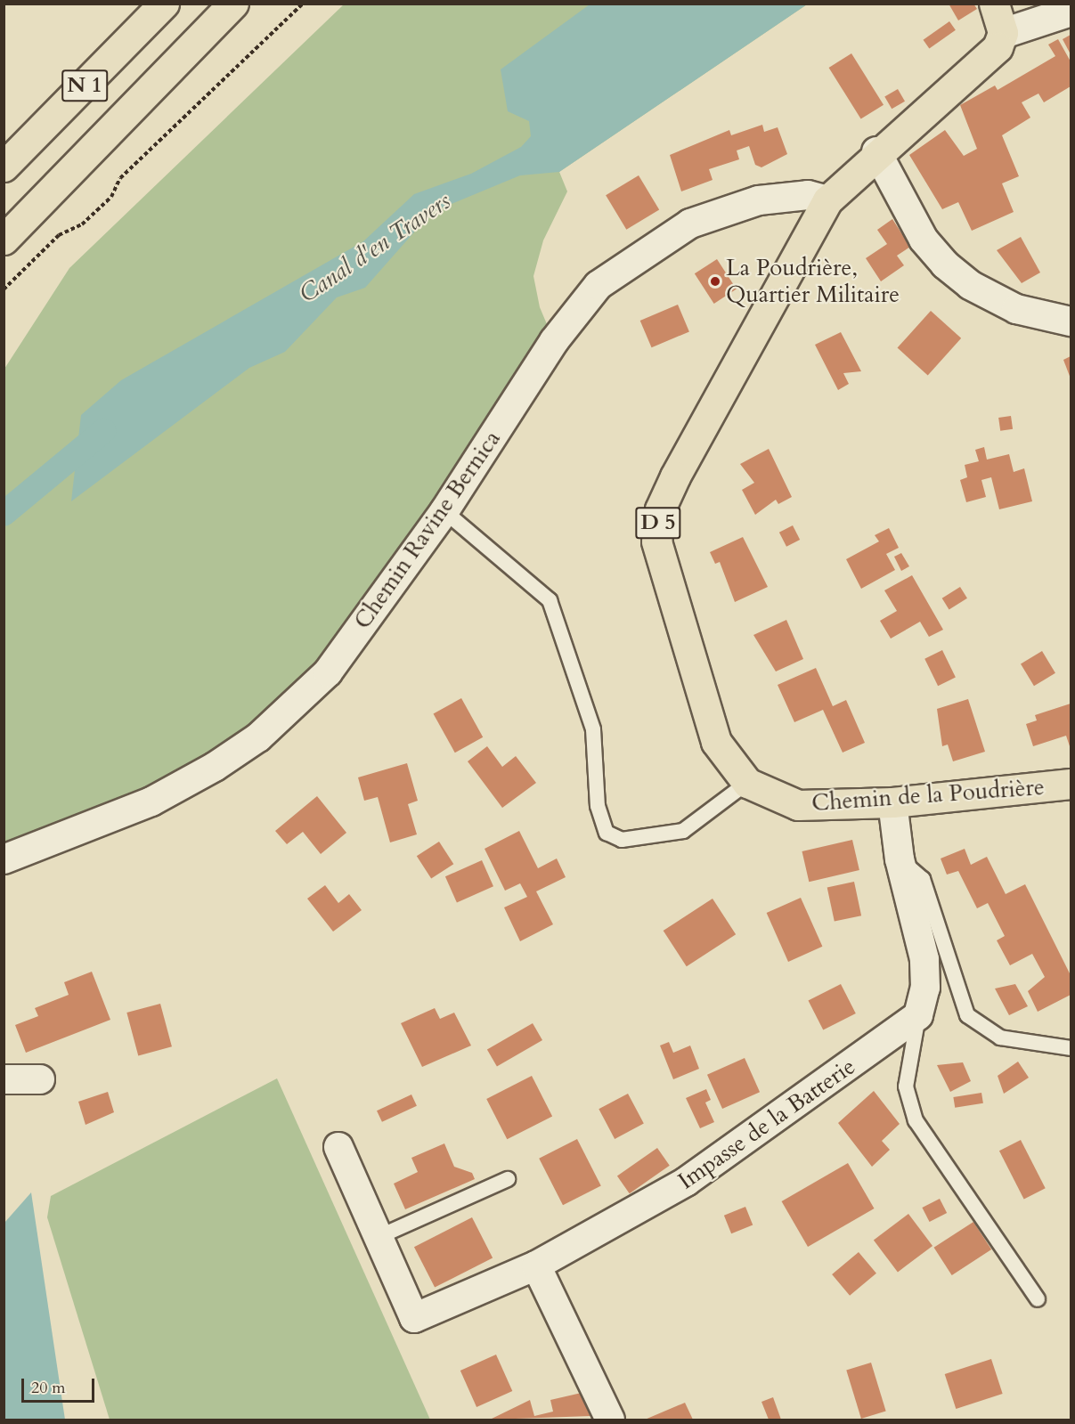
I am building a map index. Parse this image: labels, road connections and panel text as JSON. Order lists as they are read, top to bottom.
{
  "streets": {
    "main road": ["N 1", "D 5", "Chemin de la Poudrière"],
    "street": ["Chemin Ravine Bernica", "Impasse de la Batterie"]
  },
  "crossings": [
    ["Chemin Ravine Bernica", "Chemin de la Poudrière"]
  ],
  "water": ["Canal d'en Travers"],
  "places": ["La Poudrière, Quartier Militaire"],
  "scale_bar": "20 m"
}
